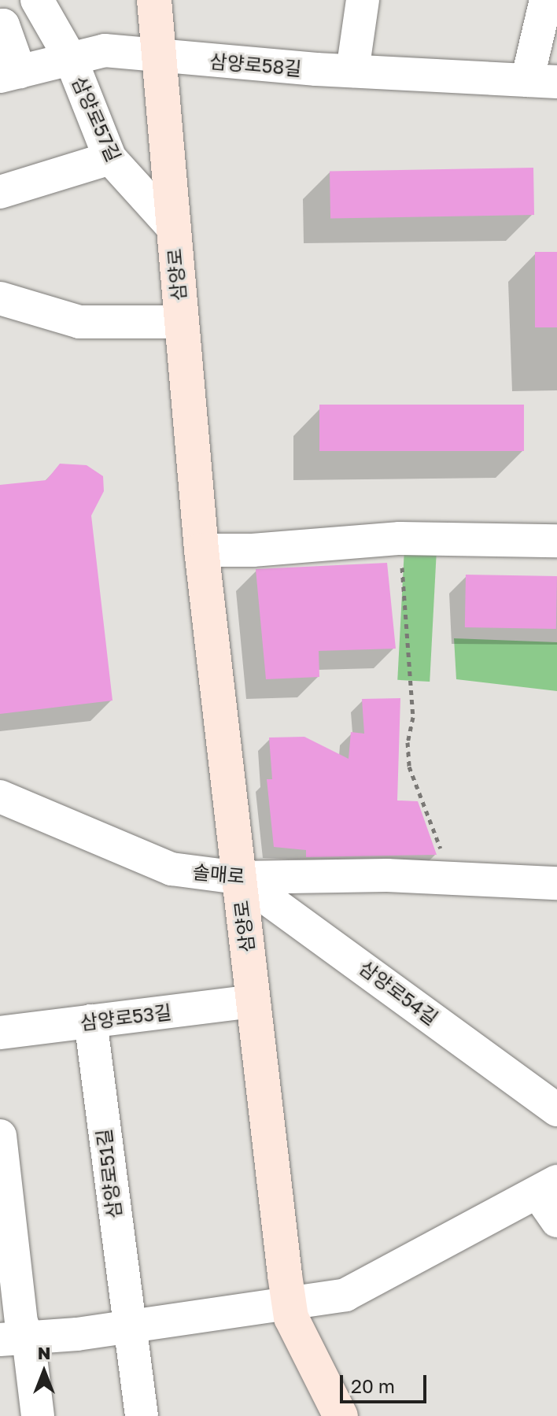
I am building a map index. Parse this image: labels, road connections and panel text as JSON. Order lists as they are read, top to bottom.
{
  "streets": {
    "main road": ["삼양로"],
    "street": [
      "삼양로58길",
      "삼양로57길",
      "솔매로",
      "삼양로54길",
      "삼양로53길",
      "삼양로51길"
    ]
  },
  "crossings": [
    ["삼양로58길", "삼양로57길"],
    ["삼양로58길", "삼양로"],
    ["삼양로57길", "삼양로"],
    ["삼양로", "솔매로"],
    ["삼양로", "삼양로54길"],
    ["삼양로", "삼양로53길"],
    ["솔매로", "삼양로54길"],
    ["삼양로53길", "삼양로51길"]
  ],
  "scale_bar": "20 m",
  "north": "top"
}
